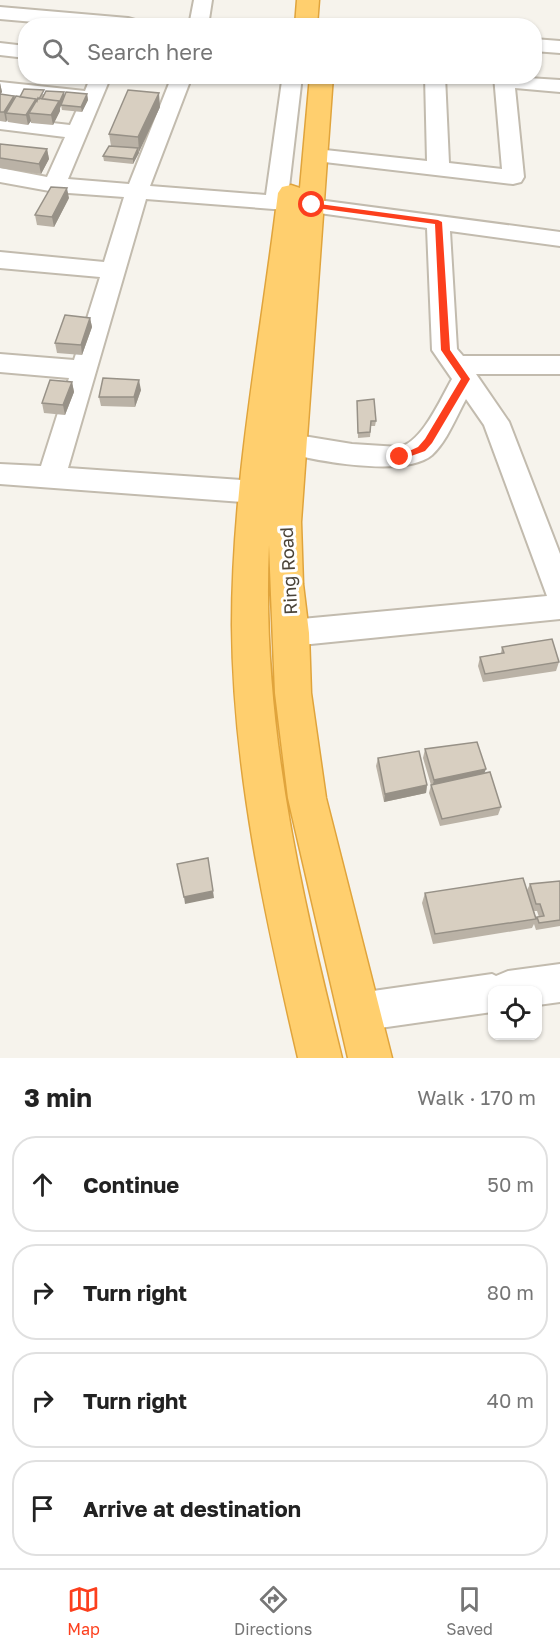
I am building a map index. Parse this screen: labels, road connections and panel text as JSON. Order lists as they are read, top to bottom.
{
  "streets": {
    "highway": ["Ring Road"]
  },
  "page": {
    "search": "Search here",
    "heading": ["3 min", "Walk · 170 m"],
    "list": [
      ["Continue", "50 m"],
      ["Turn right", "80 m"],
      ["Turn right", "40 m"],
      "Arrive at destination"
    ],
    "nav": ["Map", "Directions", "Saved"]
  }
}
